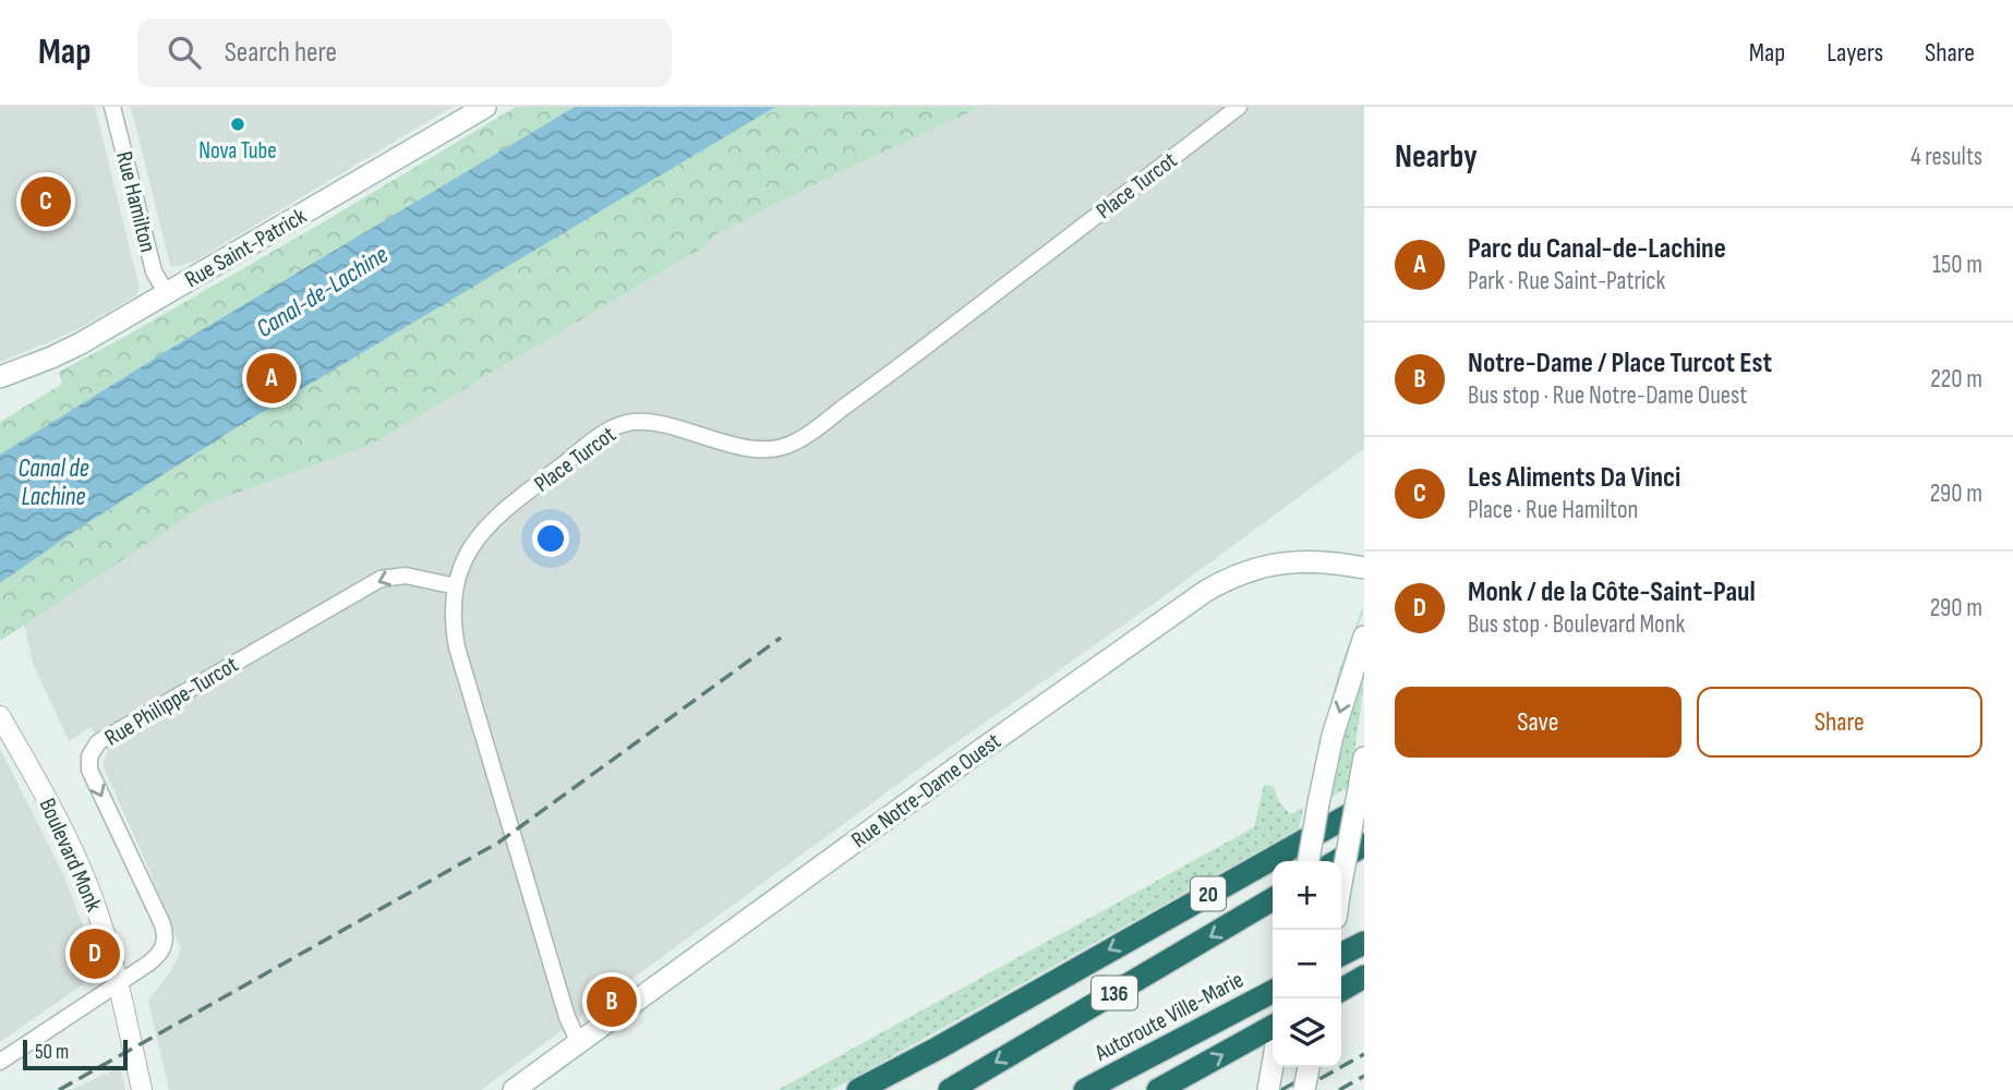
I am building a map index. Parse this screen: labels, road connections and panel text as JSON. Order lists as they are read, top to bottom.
{
  "streets": {
    "highway": ["20", "136", "Autoroute Ville-Marie"],
    "main road": ["Rue Saint-Patrick", "Rue Notre-Dame Ouest"],
    "street": [
      "Place Turcot",
      "Rue Hamilton",
      "Rue Philippe-Turcot",
      "Boulevard Monk"
    ]
  },
  "crossings": [
    ["Place Turcot", "Rue Philippe-Turcot"],
    ["Place Turcot", "Rue Notre-Dame Ouest"],
    ["Rue Hamilton", "Rue Saint-Patrick"],
    ["Rue Philippe-Turcot", "Boulevard Monk"]
  ],
  "water": ["Canal-de-Lachine", "Canal de Lachine"],
  "places": ["Nova Tube"],
  "scale_bar": "50 m",
  "page": {
    "header": "Map",
    "search": "Search here",
    "nav": ["Map", "Layers", "Share"],
    "heading": ["Nearby", "4 results"],
    "pins": [
      "C",
      "A",
      "D",
      "B"
    ],
    "list": [
      {
        "mark": "A",
        "name": "Parc du Canal-de-Lachine",
        "note": "Park · Rue Saint-Patrick",
        "value": "150 m"
      },
      {
        "mark": "B",
        "name": "Notre-Dame / Place Turcot Est",
        "note": "Bus stop · Rue Notre-Dame Ouest",
        "value": "220 m"
      },
      {
        "mark": "C",
        "name": "Les Aliments Da Vinci",
        "note": "Place · Rue Hamilton",
        "value": "290 m"
      },
      {
        "mark": "D",
        "name": "Monk / de la Côte-Saint-Paul",
        "note": "Bus stop · Boulevard Monk",
        "value": "290 m"
      }
    ],
    "buttons": ["Save", "Share"],
    "map_buttons": ["+", "−"],
    "scale": "50 m"
  }
}
